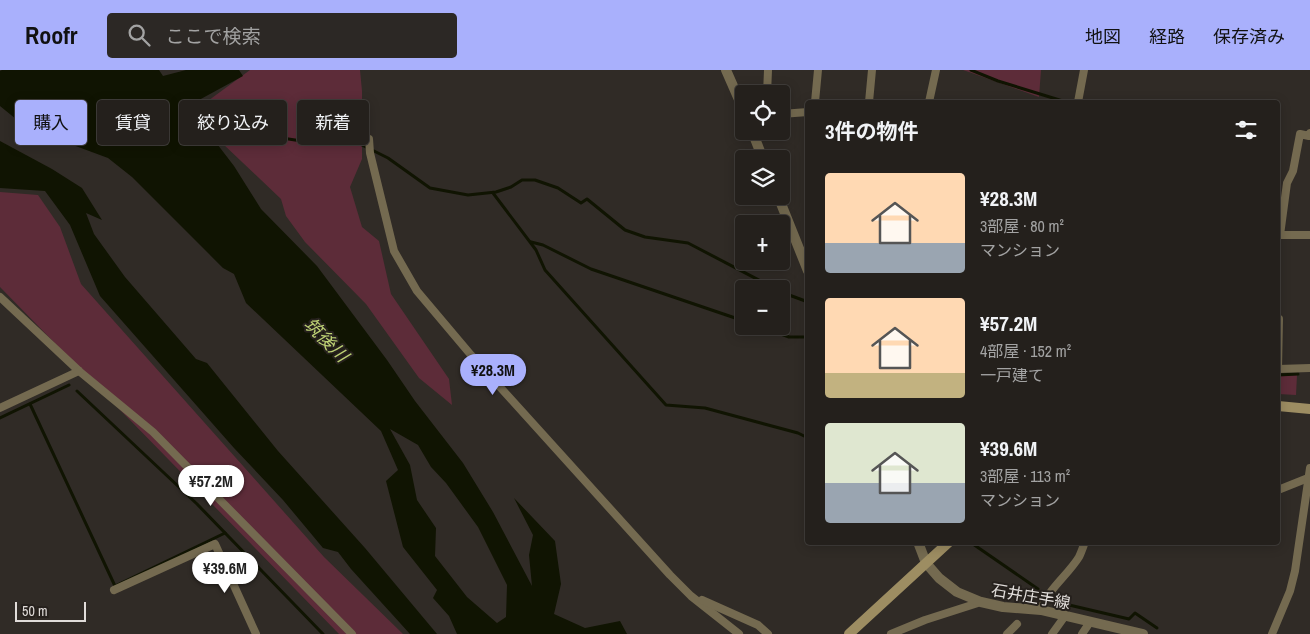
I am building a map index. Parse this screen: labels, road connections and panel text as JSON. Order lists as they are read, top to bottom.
{
  "streets": {
    "street": ["石井庄手線"]
  },
  "water": ["筑後川"],
  "scale_bar": "50 m",
  "page": {
    "header": "Roofr",
    "search": "ここで検索",
    "nav": ["地図", "経路", "保存済み"],
    "map_buttons": ["+", "−"],
    "chip": [
      "購入",
      "賃貸",
      "絞り込み",
      "新着"
    ],
    "heading": "3件の物件",
    "list": [
      {
        "name": "¥28.3M",
        "note": "3部屋 · 80 m² · マンション"
      },
      {
        "name": "¥57.2M",
        "note": "4部屋 · 152 m² · 一戸建て"
      },
      {
        "name": "¥39.6M",
        "note": "3部屋 · 113 m² · マンション"
      }
    ],
    "price": ["¥28.3M", "¥57.2M", "¥39.6M"],
    "scale": "50 m"
  }
}
